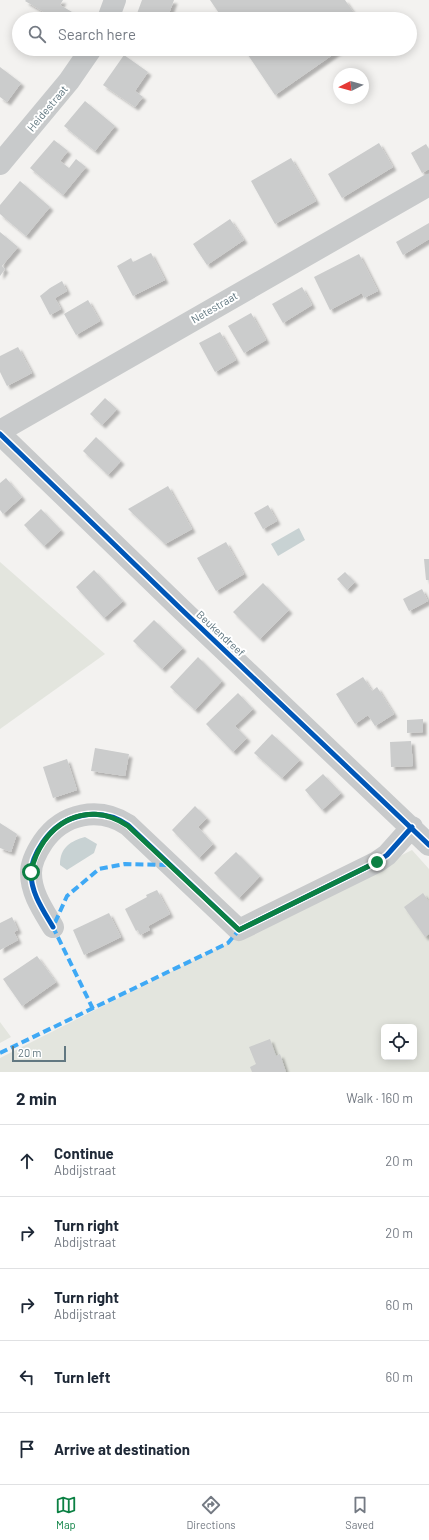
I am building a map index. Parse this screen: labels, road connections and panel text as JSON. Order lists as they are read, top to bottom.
{
  "streets": {
    "street": ["Heidestraat", "Netestraat", "Beukendreef"]
  },
  "scale_bar": "20 m",
  "north": "left",
  "page": {
    "search": "Search here",
    "scale": "20 m",
    "heading": ["2 min", "Walk · 160 m"],
    "list": [
      ["Continue", "Abdijstraat", "20 m"],
      ["Turn right", "Abdijstraat", "20 m"],
      ["Turn right", "Abdijstraat", "60 m"],
      ["Turn left", "60 m"],
      "Arrive at destination"
    ],
    "nav": ["Map", "Directions", "Saved"]
  }
}
